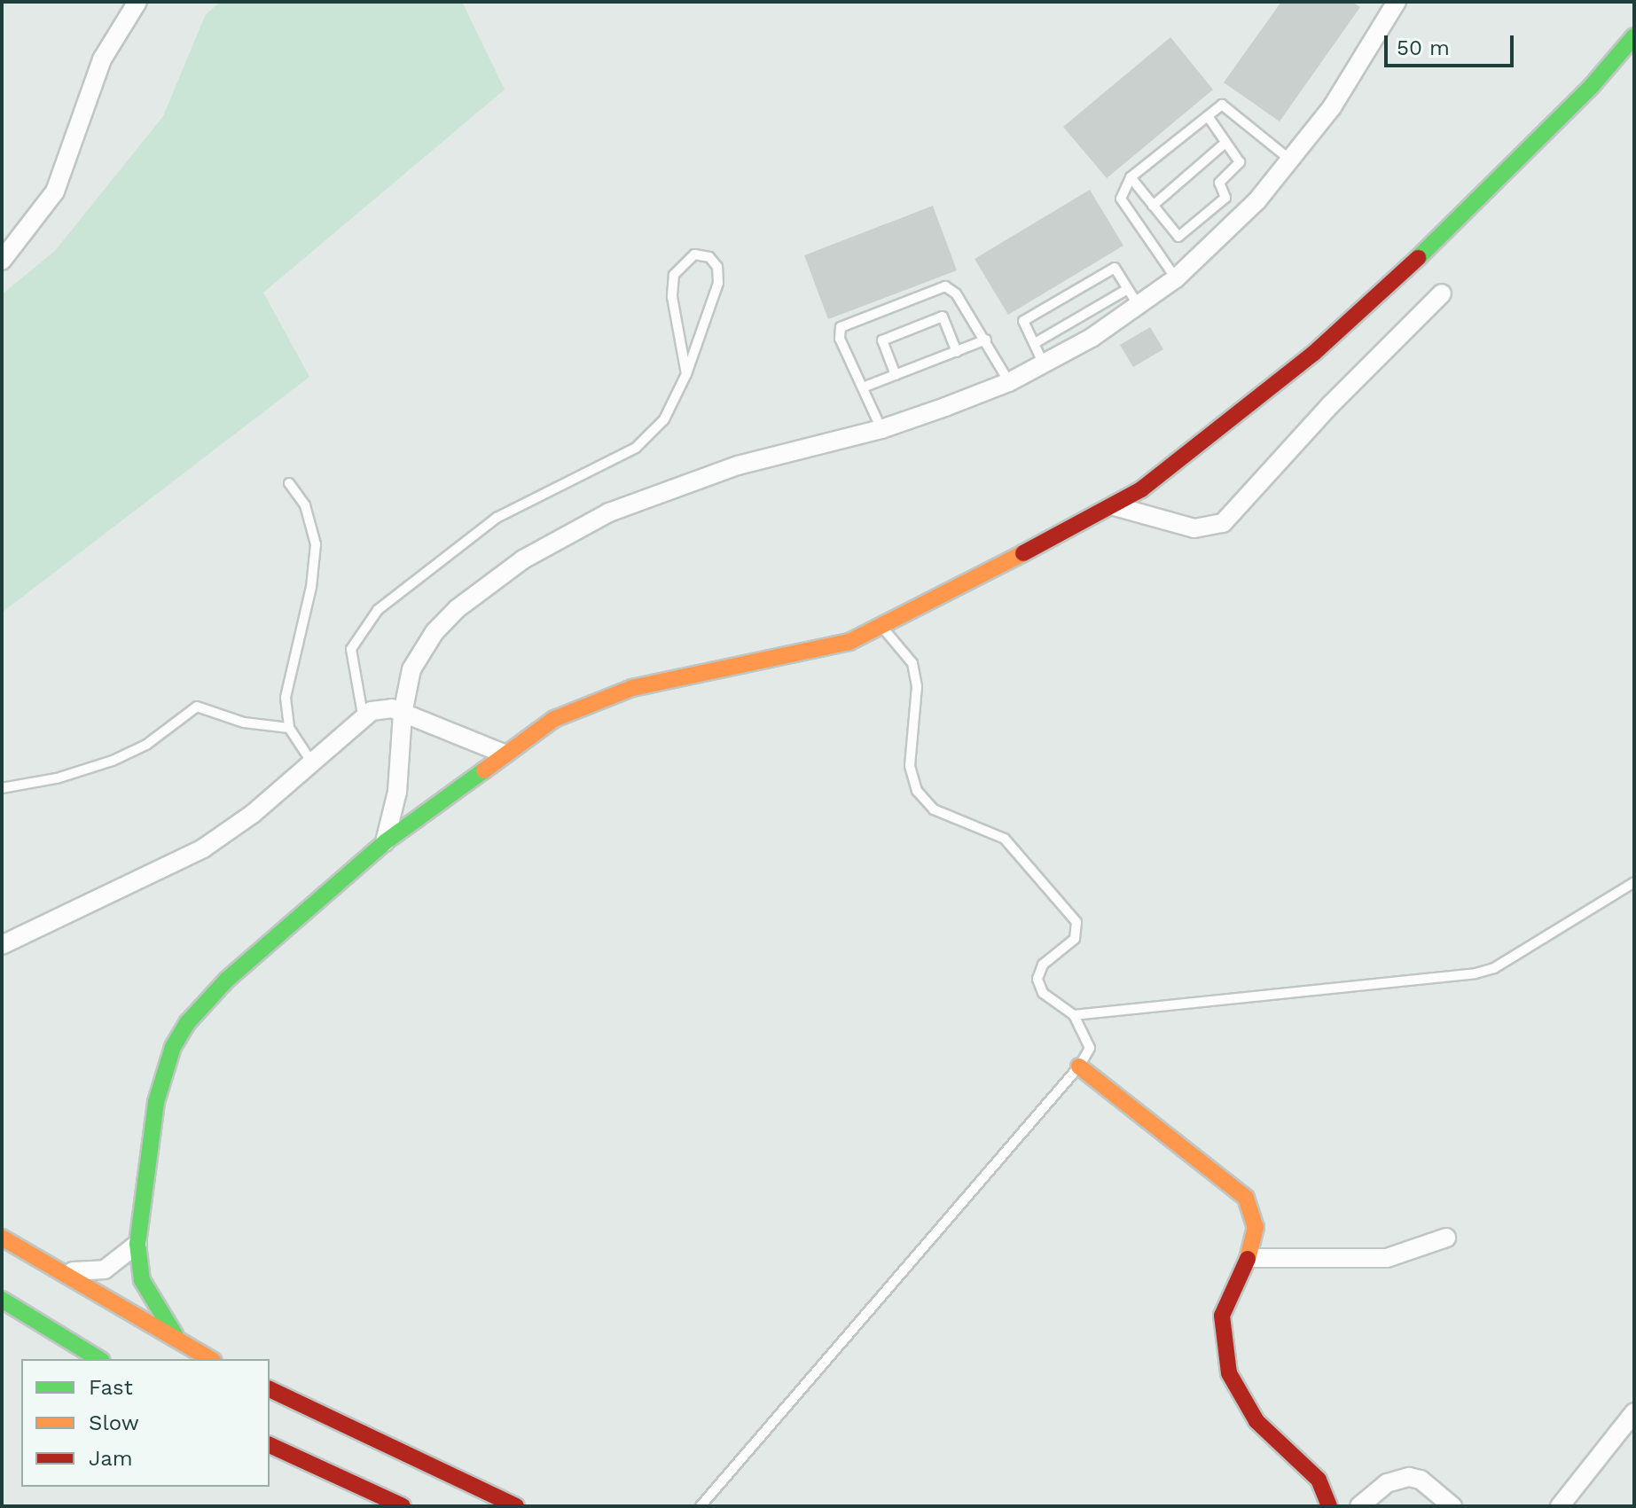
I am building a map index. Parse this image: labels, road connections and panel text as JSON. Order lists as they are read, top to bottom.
{
  "legend": ["Fast", "Slow", "Jam"],
  "scale_bar": "50 m"
}
